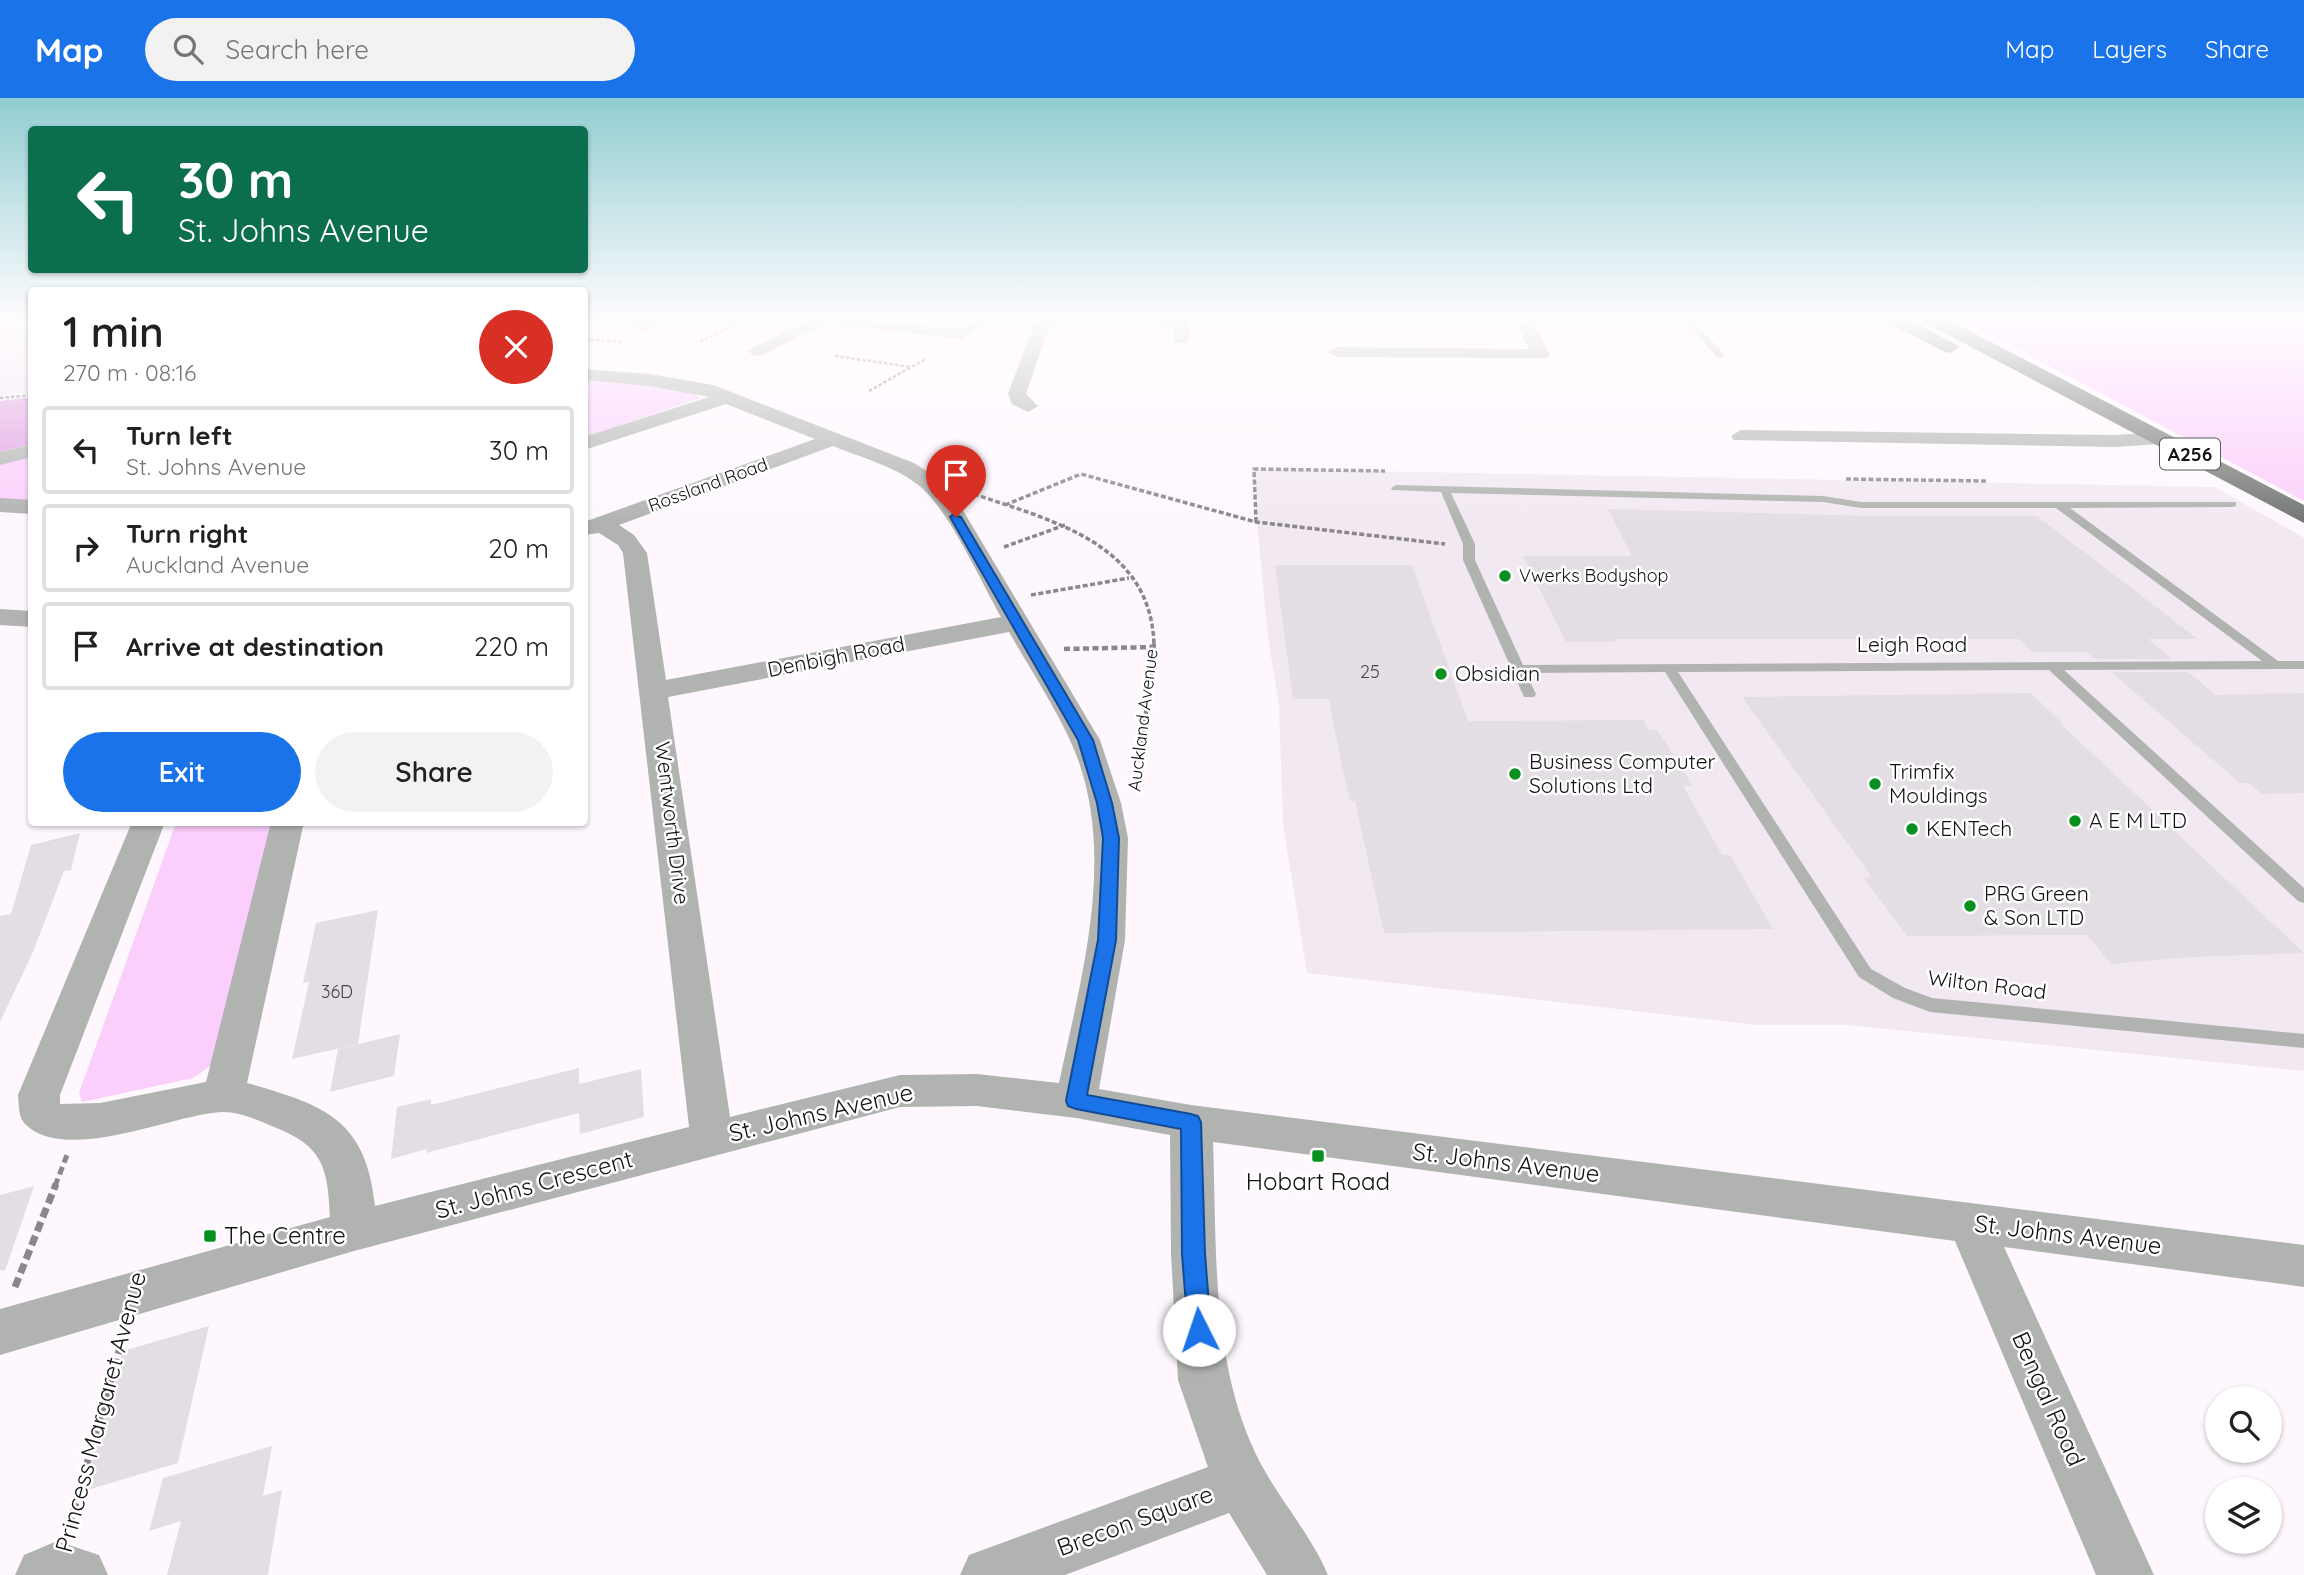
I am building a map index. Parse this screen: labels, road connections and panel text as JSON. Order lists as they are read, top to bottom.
{
  "streets": {
    "main road": ["A256"],
    "street": [
      "Rossland Road",
      "Denbigh Road",
      "Auckland Avenue",
      "Wentworth Drive",
      "St. Johns Avenue",
      "St. Johns Crescent",
      "Bengal Road",
      "Brecon Square"
    ],
    "lane": ["Leigh Road", "Wilton Road"],
    "path": ["Princess Margaret Avenue"]
  },
  "crossings": [
    ["Rossland Road", "Auckland Avenue"],
    ["Rossland Road", "Wentworth Drive"],
    ["Leigh Road", "Wilton Road"],
    ["Denbigh Road", "Auckland Avenue"],
    ["Denbigh Road", "Wentworth Drive"],
    ["Auckland Avenue", "St. Johns Avenue"],
    ["Wentworth Drive", "St. Johns Avenue"],
    ["Wentworth Drive", "St. Johns Crescent"],
    ["St. Johns Avenue", "St. Johns Crescent"],
    ["St. Johns Avenue", "Bengal Road"],
    ["St. Johns Crescent", "Princess Margaret Avenue"]
  ],
  "places": {
    "other": [
      "Vwerks Bodyshop",
      "Obsidian",
      "Business Computer Solutions Ltd",
      "Trimfix Mouldings",
      "A E M LTD",
      "KENTech",
      "PRG Green & Son LTD"
    ],
    "transit": ["Hobart Road", "The Centre"]
  },
  "house_numbers": ["25", "36D"],
  "page": {
    "header": "Map",
    "search": "Search here",
    "nav": ["Map", "Layers", "Share"],
    "turn": ["30 m", "St. Johns Avenue"],
    "heading": ["1 min", "270 m · 08:16"],
    "list": [
      {
        "name": "Turn left",
        "note": "St. Johns Avenue",
        "value": "30 m"
      },
      {
        "name": "Turn right",
        "note": "Auckland Avenue",
        "value": "20 m"
      },
      {
        "name": "Arrive at destination",
        "value": "220 m"
      }
    ],
    "buttons": ["Exit", "Share"]
  }
}
